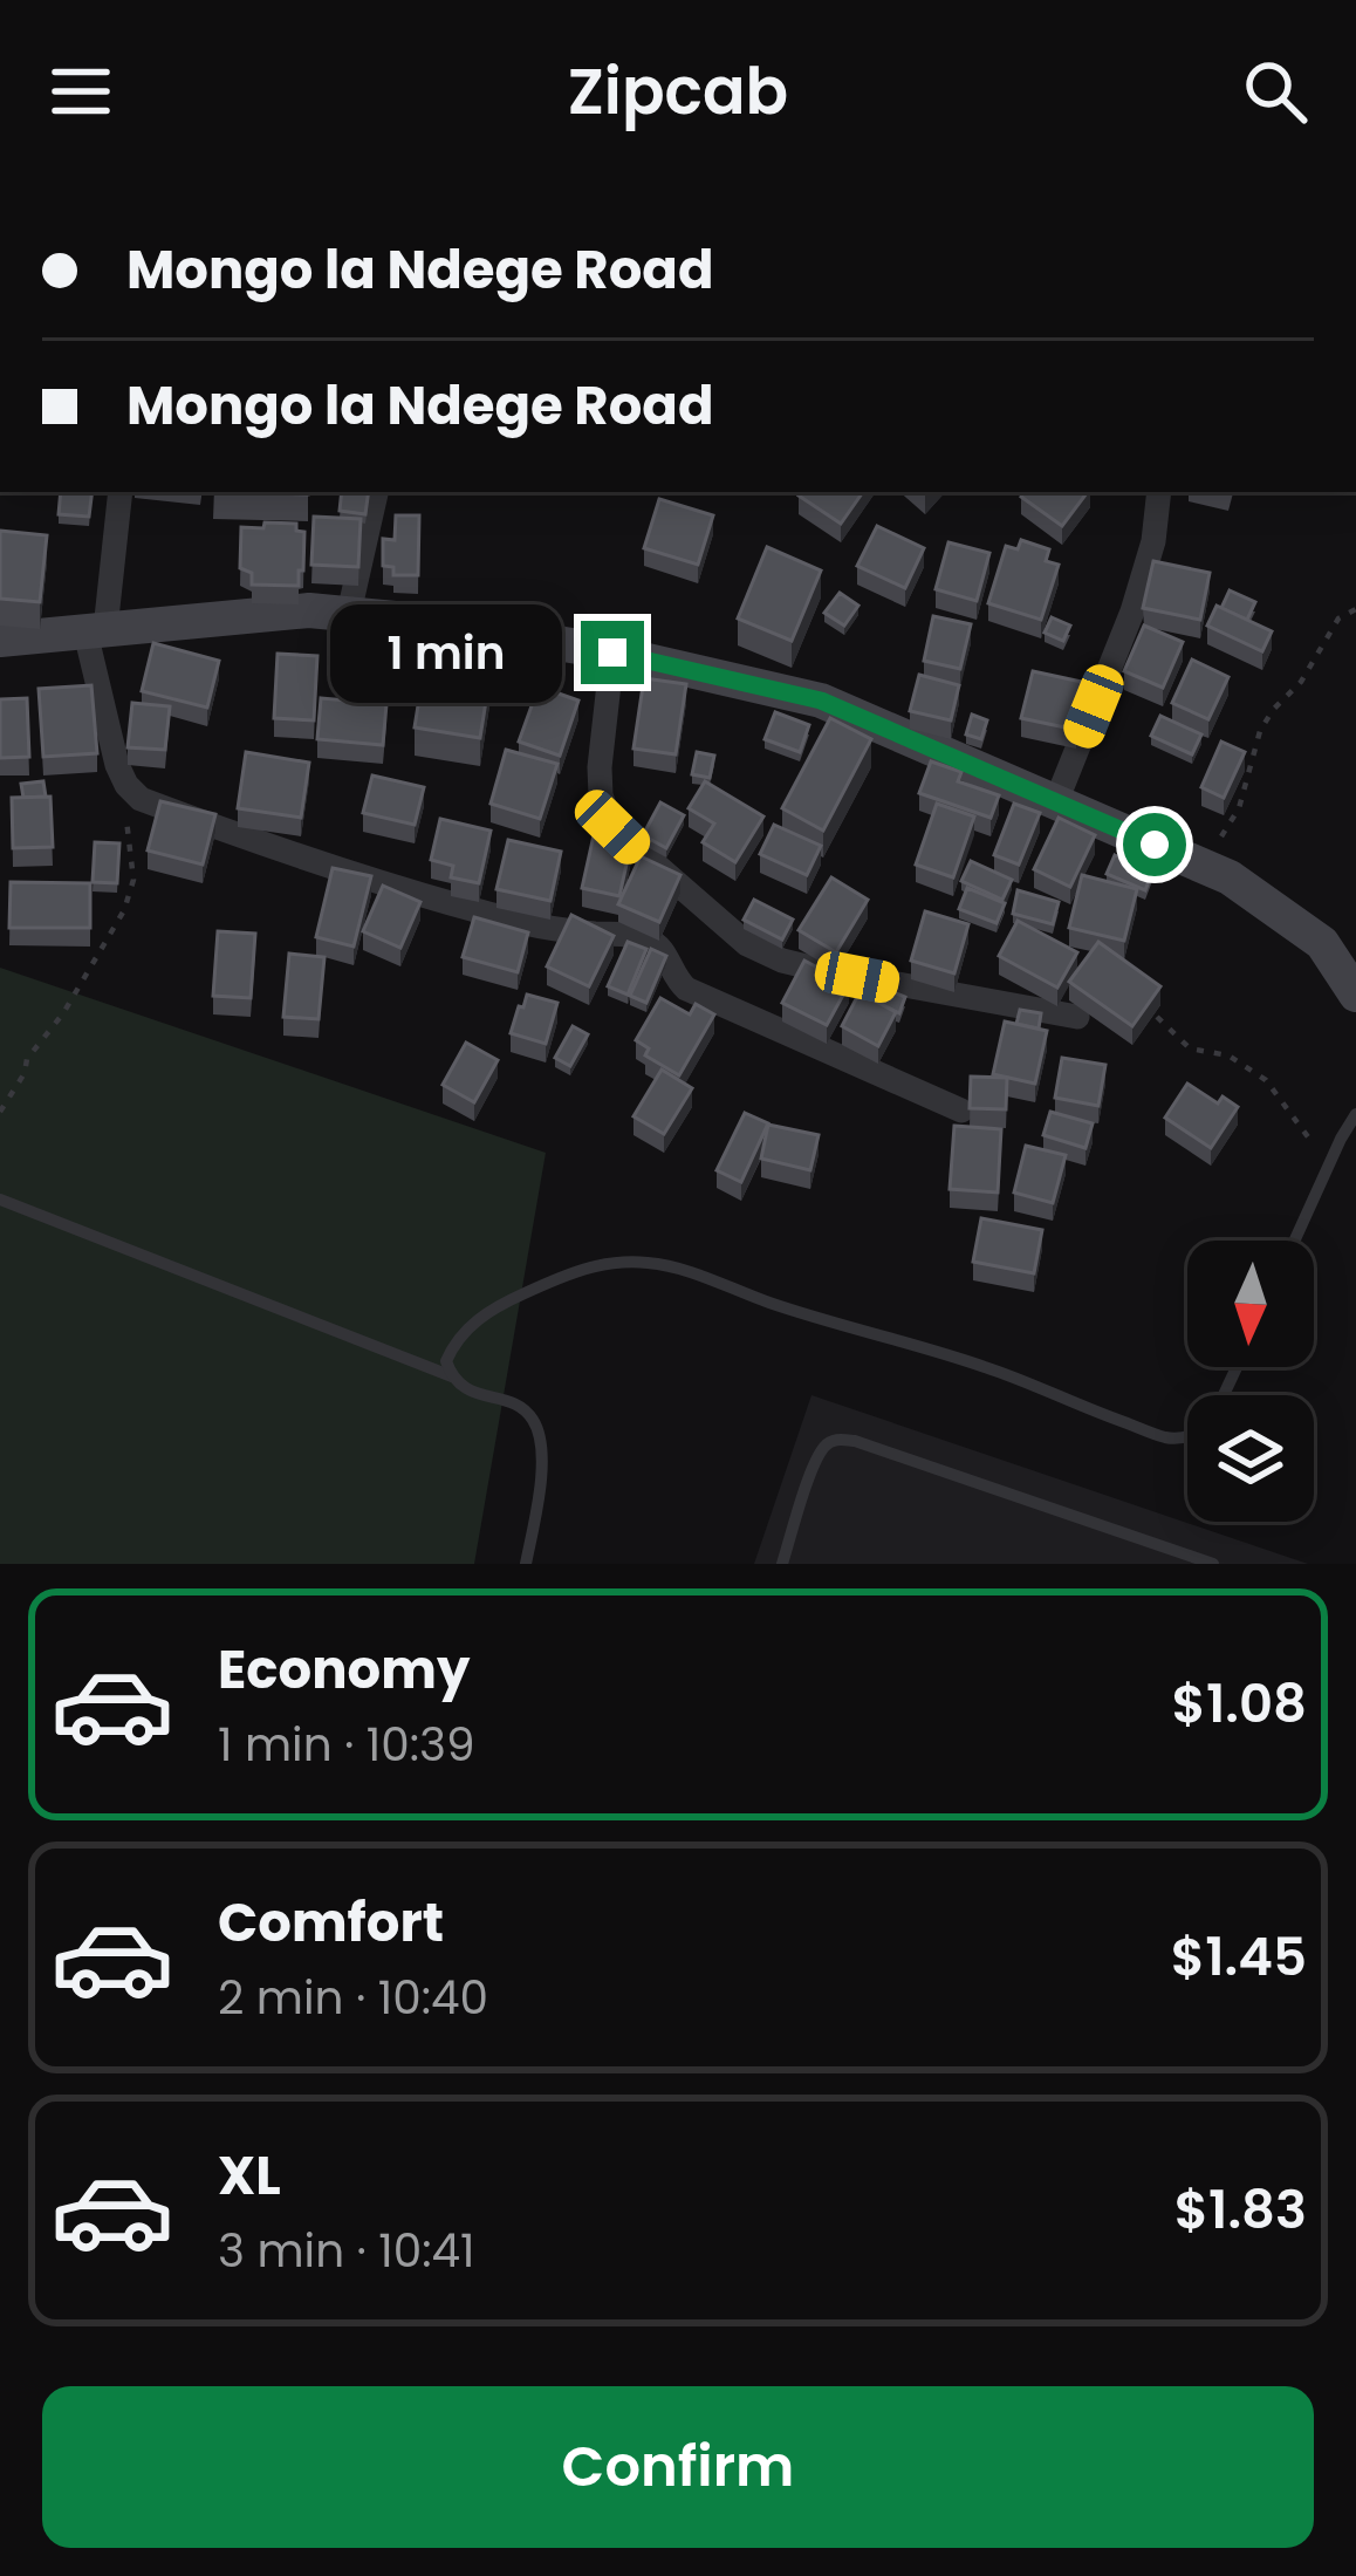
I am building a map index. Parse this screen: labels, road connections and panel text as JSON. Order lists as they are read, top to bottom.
{
  "north": "bottom",
  "page": {
    "header": "Zipcab",
    "banner": ["Mongo la Ndege Road", "Mongo la Ndege Road"],
    "bubble": "1 min",
    "list": [
      {
        "name": "Economy",
        "note": "1 min · 10:39",
        "value": "$1.08"
      },
      {
        "name": "Comfort",
        "note": "2 min · 10:40",
        "value": "$1.45"
      },
      {
        "name": "XL",
        "note": "3 min · 10:41",
        "value": "$1.83"
      }
    ],
    "buttons": "Confirm"
  }
}
